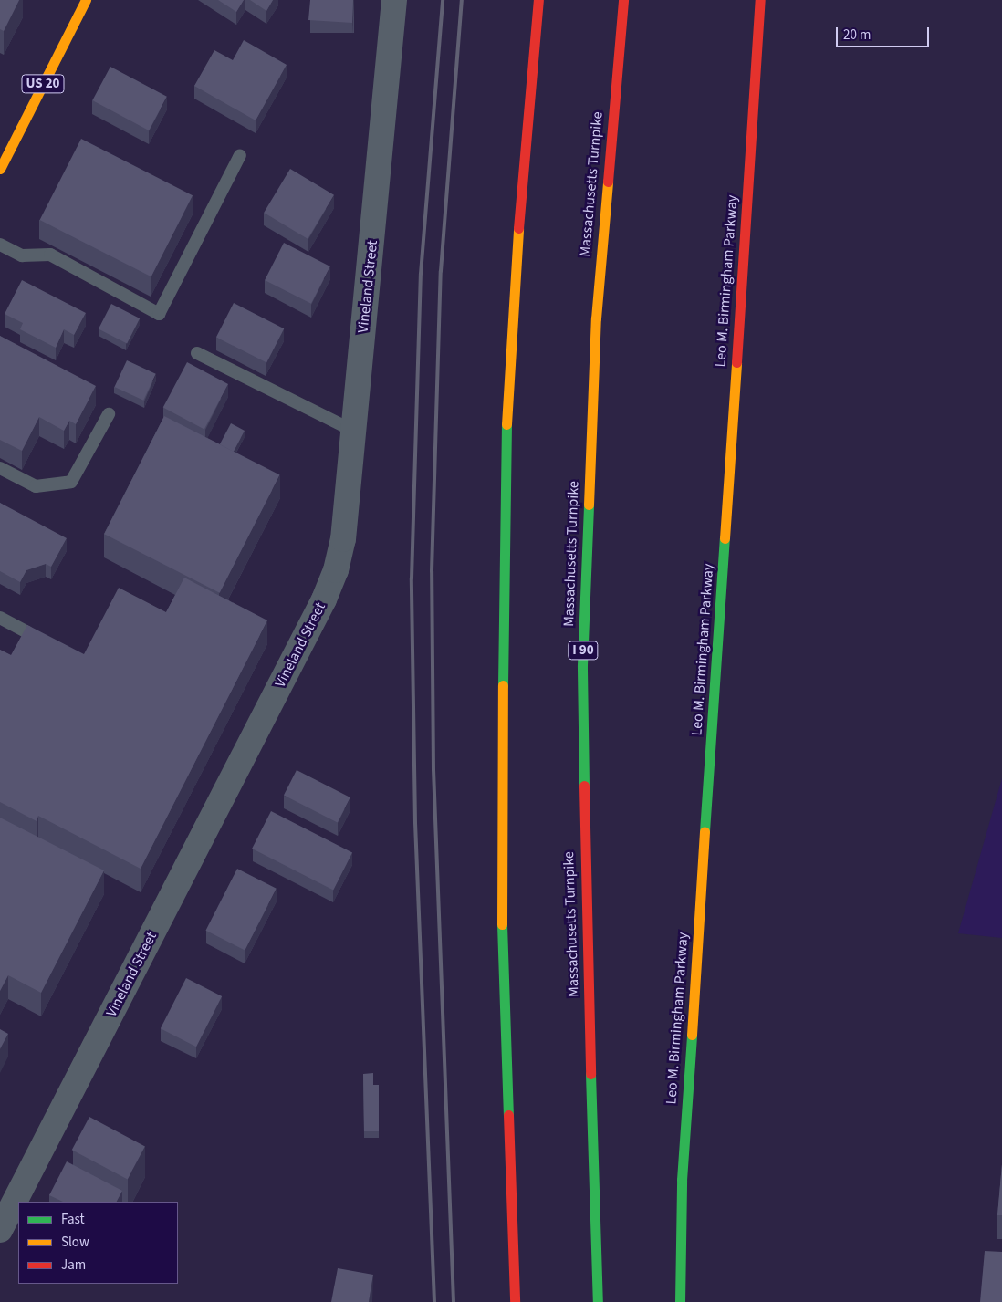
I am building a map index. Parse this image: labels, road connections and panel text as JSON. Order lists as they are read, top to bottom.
{
  "streets": {
    "main road": [
      "US 20",
      "Massachusetts Turnpike",
      "Leo M. Birmingham Parkway",
      "I 90"
    ],
    "street": ["Vineland Street"]
  },
  "legend": ["Fast", "Slow", "Jam"],
  "scale_bar": "20 m"
}
